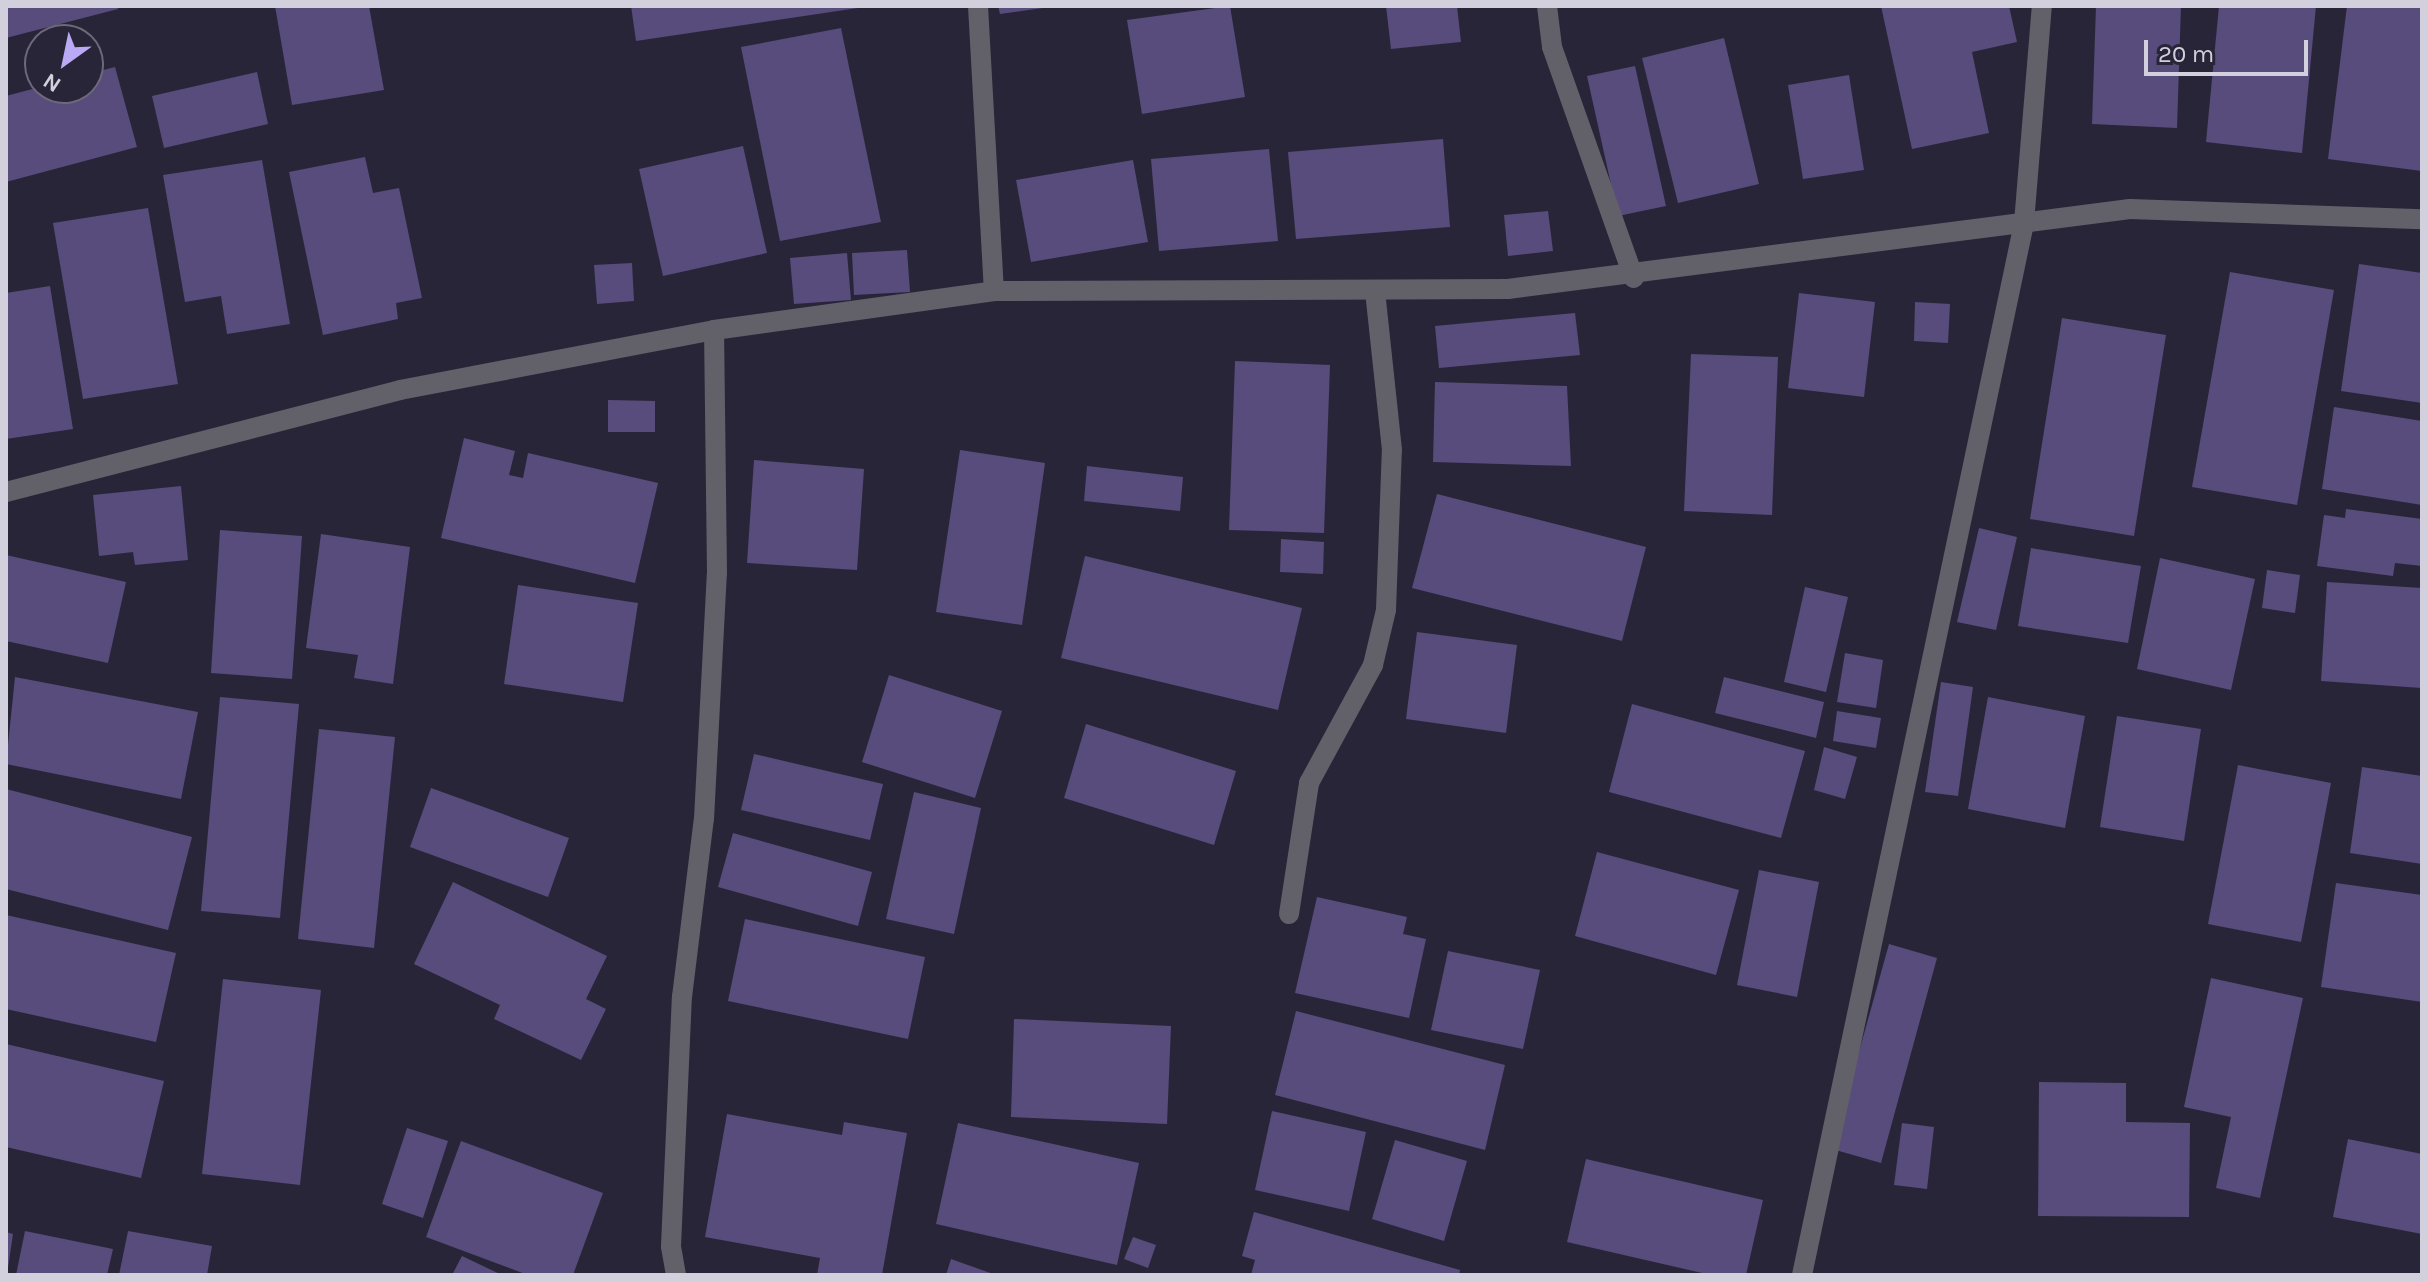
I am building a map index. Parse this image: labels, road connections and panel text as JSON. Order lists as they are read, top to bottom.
{
  "scale_bar": "20 m",
  "north": "bottom left"
}
